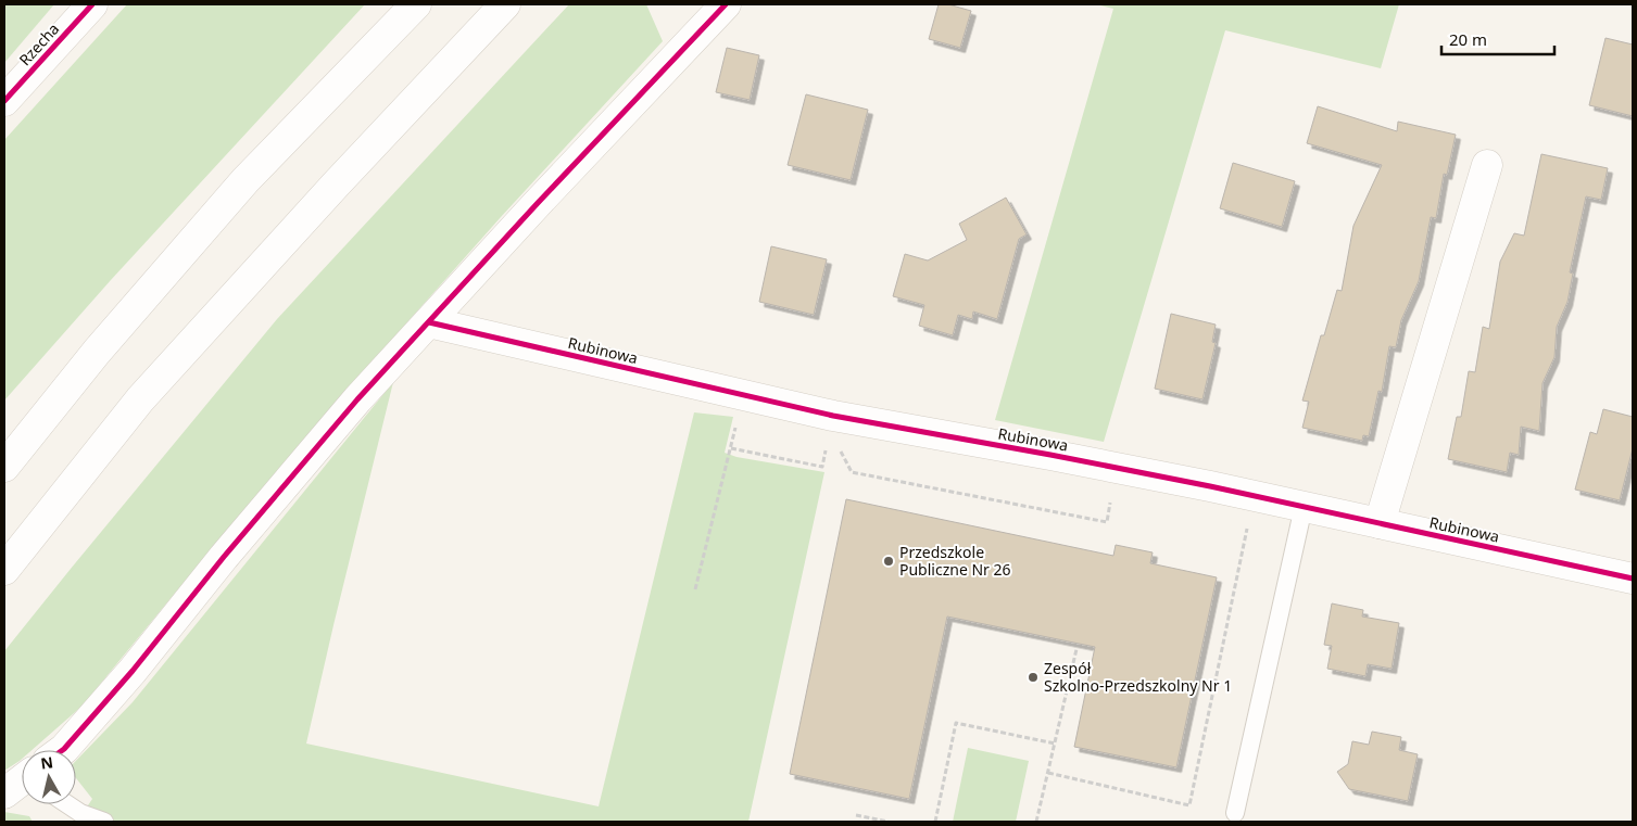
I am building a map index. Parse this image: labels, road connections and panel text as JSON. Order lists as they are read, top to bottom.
{
  "streets": {
    "street": ["Rzecha", "Rubinowa"]
  },
  "places": ["Przedszkole Publiczne Nr 26", "Zespół Szkolno-Przedszkolny Nr 1"],
  "scale_bar": "20 m",
  "north": "top"
}
